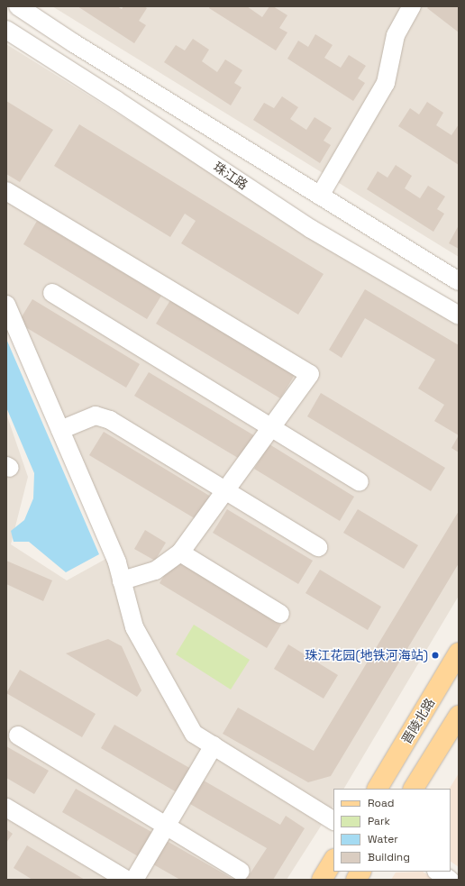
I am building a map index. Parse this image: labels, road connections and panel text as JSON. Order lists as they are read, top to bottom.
{
  "streets": {
    "main road": ["晋陵北路"],
    "street": ["珠江路"]
  },
  "places": ["珠江花园(地铁河海站)"],
  "legend": [
    "Road",
    "Park",
    "Water",
    "Building"
  ]
}
